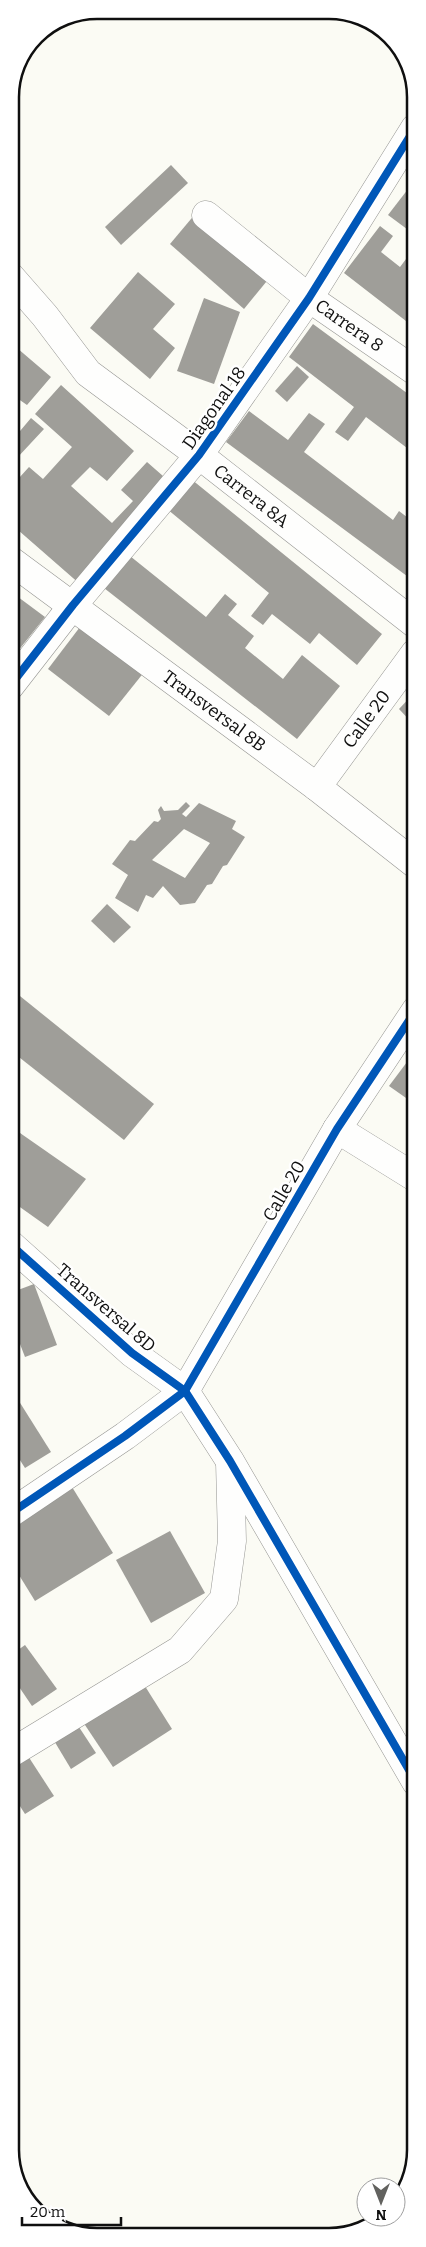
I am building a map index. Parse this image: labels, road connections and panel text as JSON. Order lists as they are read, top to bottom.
{
  "streets": {
    "street": [
      "Carrera 8",
      "Diagonal 18",
      "Carrera 8A",
      "Transversal 8B",
      "Calle 20",
      "Transversal 8D"
    ]
  },
  "crossings": [
    ["Carrera 8", "Diagonal 18"],
    ["Diagonal 18", "Carrera 8A"],
    ["Diagonal 18", "Transversal 8B"],
    ["Transversal 8B", "Calle 20"],
    ["Calle 20", "Transversal 8D"]
  ],
  "scale_bar": "20 m",
  "north": "bottom"
}
